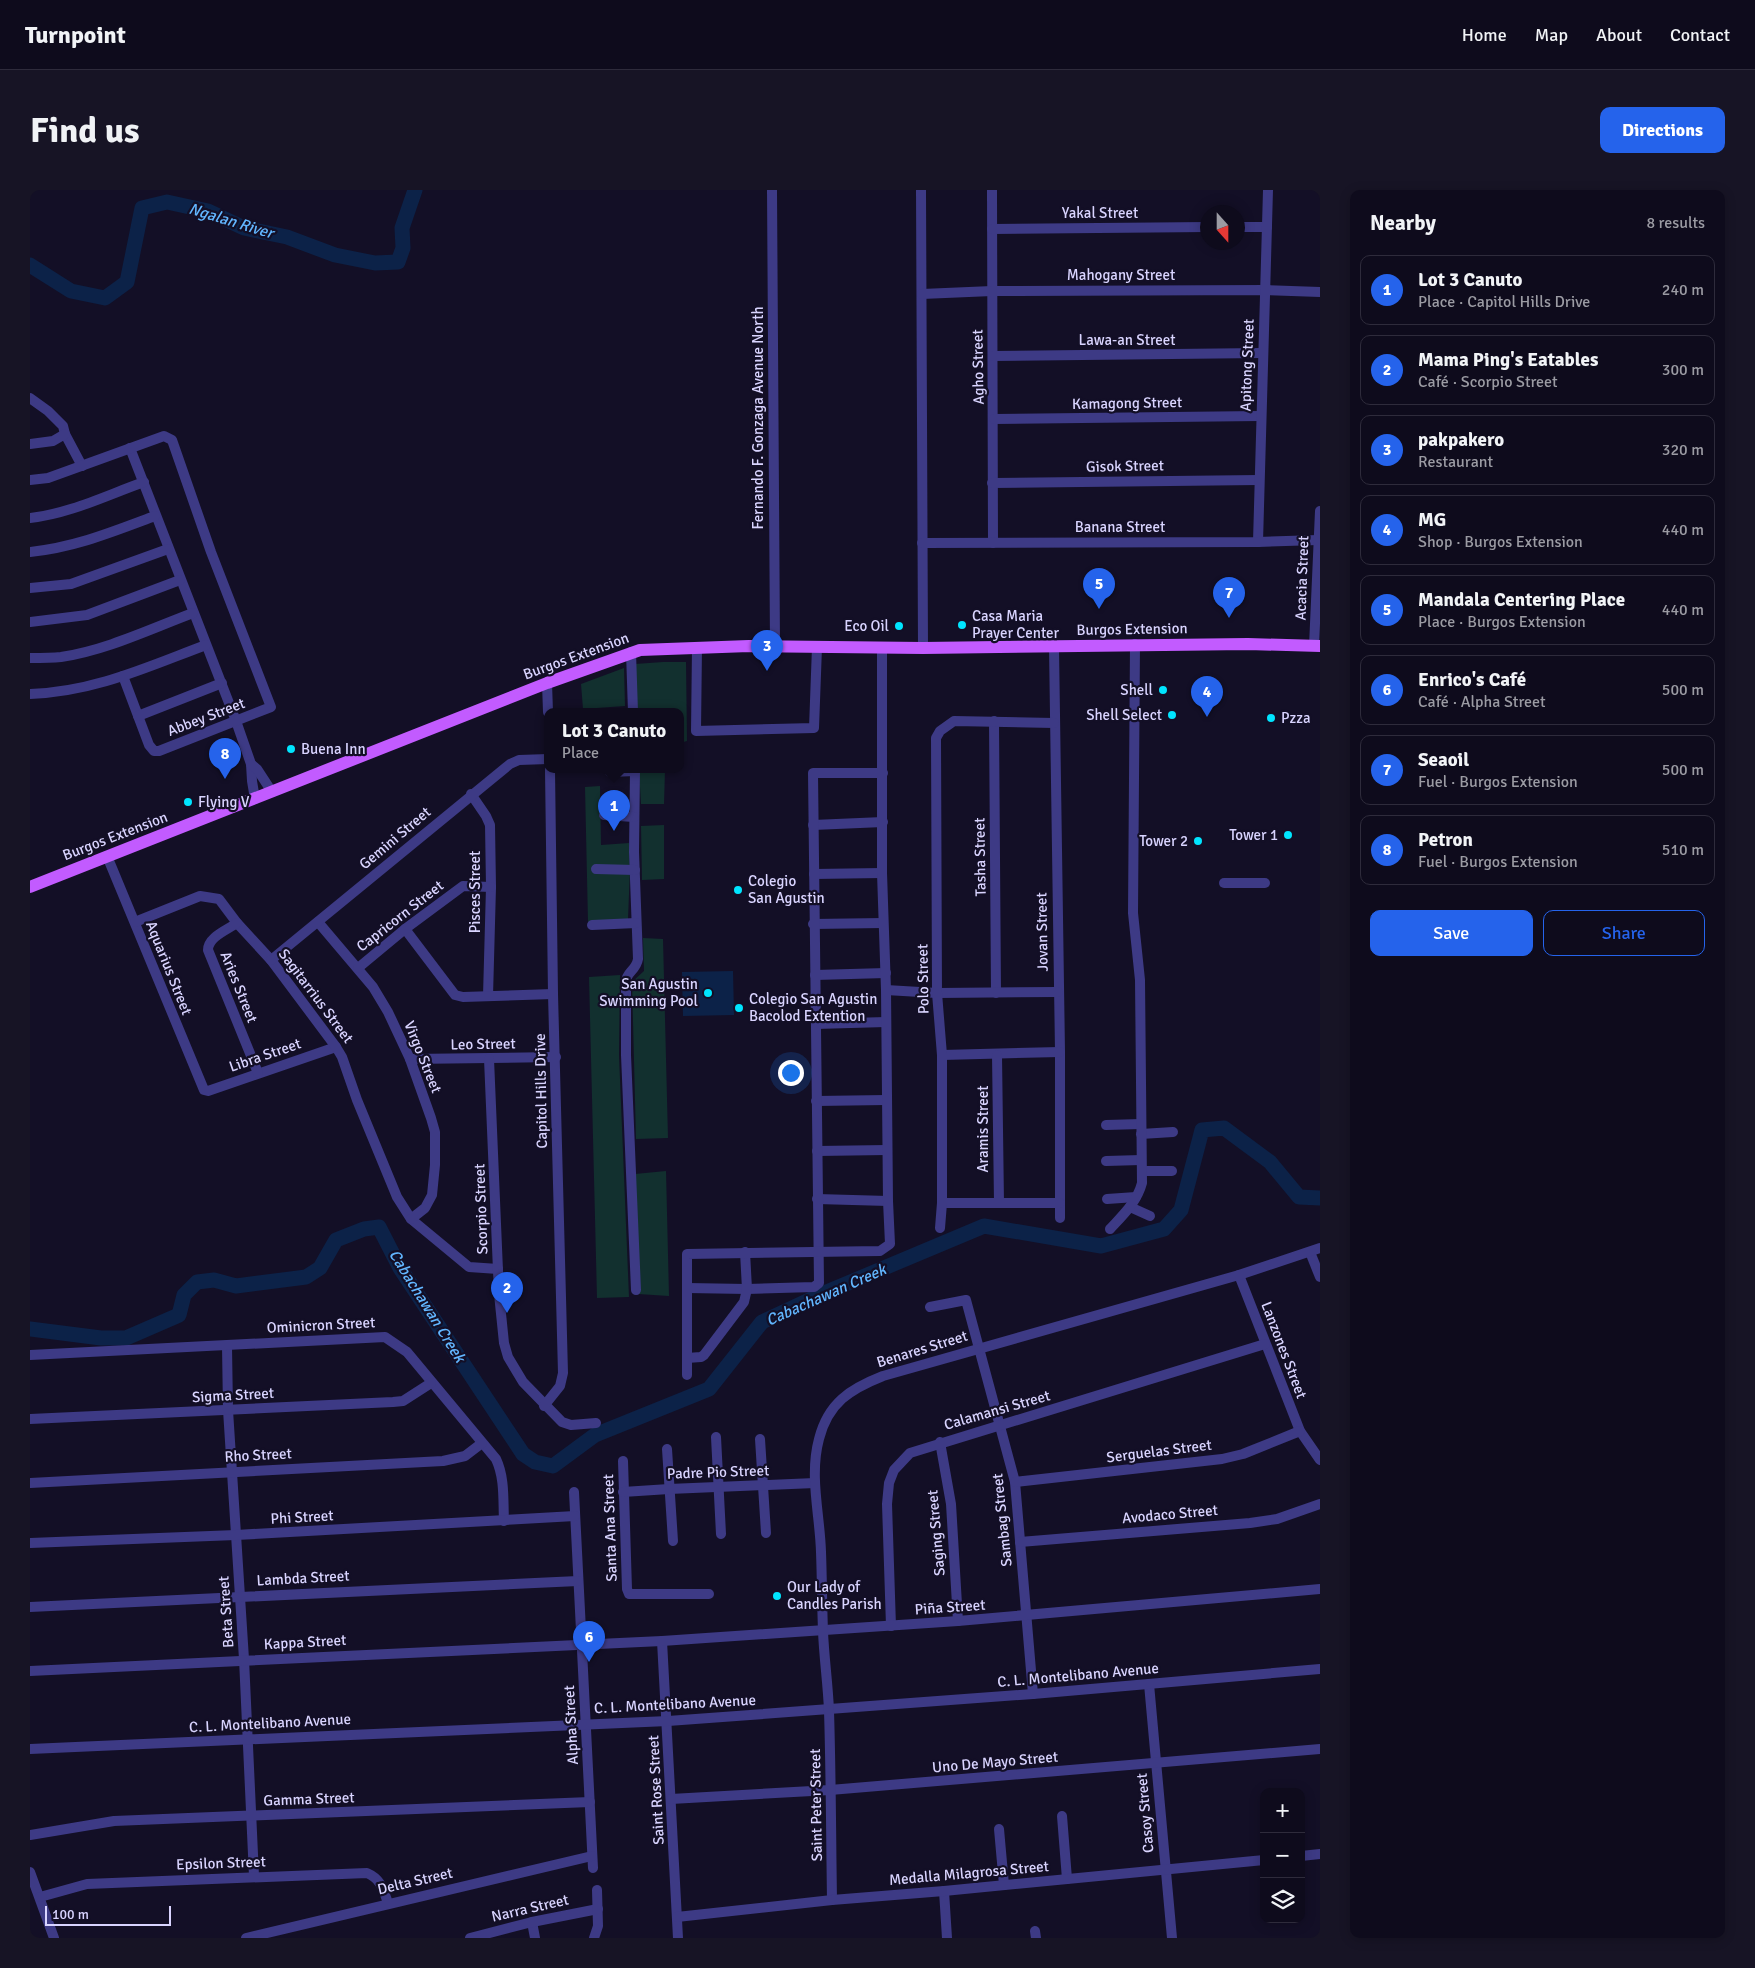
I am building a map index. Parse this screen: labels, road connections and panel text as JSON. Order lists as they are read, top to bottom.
{
  "streets": {
    "main road": ["Burgos Extension"],
    "street": [
      "Yakal Street",
      "Mahogany Street",
      "Lawa-an Street",
      "Apitong Street",
      "Agho Street",
      "Kamagong Street",
      "Fernando F. Gonzaga Avenue North",
      "Gisok Street",
      "Banana Street",
      "Acacia Street",
      "Abbey Street",
      "Gemini Street",
      "Tasha Street",
      "Pisces Street",
      "Capricorn Street",
      "Jovan Street",
      "Aquarius Street",
      "Polo Street",
      "Aries Street",
      "Sagitarrius Street",
      "Leo Street",
      "Libra Street",
      "Virgo Street",
      "Capitol Hills Drive",
      "Aramis Street",
      "Scorpio Street",
      "Ominicron Street",
      "Benares Street",
      "Lanzones Street",
      "Sigma Street",
      "Calamansi Street",
      "Serguelas Street",
      "Rho Street",
      "Padre Pio Street",
      "Avodaco Street",
      "Phi Street",
      "Sambag Street",
      "Santa Ana Street",
      "Saging Street",
      "Lambda Street",
      "Piña Street",
      "Beta Street",
      "Kappa Street",
      "C. L. Montelibano Avenue",
      "Alpha Street",
      "Uno De Mayo Street",
      "Saint Rose Street",
      "Gamma Street",
      "Saint Peter Street",
      "Casoy Street",
      "Epsilon Street",
      "Medalla Milagrosa Street",
      "Delta Street",
      "Narra Street"
    ]
  },
  "crossings": [
    ["Yakal Street", "Agho Street"],
    ["Mahogany Street", "Apitong Street"],
    ["Mahogany Street", "Agho Street"],
    ["Lawa-an Street", "Apitong Street"],
    ["Lawa-an Street", "Agho Street"],
    ["Apitong Street", "Kamagong Street"],
    ["Apitong Street", "Gisok Street"],
    ["Apitong Street", "Banana Street"],
    ["Agho Street", "Kamagong Street"],
    ["Agho Street", "Gisok Street"],
    ["Agho Street", "Banana Street"],
    ["Fernando F. Gonzaga Avenue North", "Burgos Extension"],
    ["Banana Street", "Acacia Street"],
    ["Acacia Street", "Burgos Extension"],
    ["Burgos Extension", "Jovan Street"],
    ["Burgos Extension", "Aquarius Street"],
    ["Gemini Street", "Pisces Street"],
    ["Gemini Street", "Sagitarrius Street"],
    ["Gemini Street", "Virgo Street"],
    ["Tasha Street", "Polo Street"],
    ["Pisces Street", "Capricorn Street"],
    ["Capricorn Street", "Virgo Street"],
    ["Aquarius Street", "Sagitarrius Street"],
    ["Aquarius Street", "Libra Street"],
    ["Aries Street", "Sagitarrius Street"],
    ["Aries Street", "Libra Street"],
    ["Sagitarrius Street", "Libra Street"],
    ["Sagitarrius Street", "Virgo Street"],
    ["Sagitarrius Street", "Scorpio Street"],
    ["Leo Street", "Virgo Street"],
    ["Leo Street", "Capitol Hills Drive"],
    ["Leo Street", "Scorpio Street"],
    ["Capitol Hills Drive", "Scorpio Street"],
    ["Ominicron Street", "Sigma Street"],
    ["Ominicron Street", "Rho Street"],
    ["Ominicron Street", "Phi Street"],
    ["Ominicron Street", "Beta Street"],
    ["Benares Street", "Lanzones Street"],
    ["Benares Street", "Padre Pio Street"],
    ["Benares Street", "Sambag Street"],
    ["Benares Street", "Piña Street"],
    ["Benares Street", "C. L. Montelibano Avenue"],
    ["Benares Street", "Saint Peter Street"],
    ["Lanzones Street", "Calamansi Street"],
    ["Lanzones Street", "Serguelas Street"],
    ["Sigma Street", "Beta Street"],
    ["Calamansi Street", "Sambag Street"],
    ["Calamansi Street", "Saging Street"],
    ["Calamansi Street", "Piña Street"],
    ["Serguelas Street", "Sambag Street"],
    ["Rho Street", "Beta Street"],
    ["Padre Pio Street", "Santa Ana Street"],
    ["Avodaco Street", "Sambag Street"],
    ["Phi Street", "Beta Street"],
    ["Phi Street", "Alpha Street"],
    ["Sambag Street", "Piña Street"],
    ["Sambag Street", "C. L. Montelibano Avenue"],
    ["Saging Street", "Piña Street"],
    ["Lambda Street", "Beta Street"],
    ["Lambda Street", "Alpha Street"],
    ["Piña Street", "Kappa Street"],
    ["Piña Street", "Alpha Street"],
    ["Piña Street", "Saint Rose Street"],
    ["Beta Street", "Kappa Street"],
    ["Beta Street", "C. L. Montelibano Avenue"],
    ["Beta Street", "Gamma Street"],
    ["Beta Street", "Epsilon Street"],
    ["Kappa Street", "Alpha Street"],
    ["C. L. Montelibano Avenue", "Alpha Street"],
    ["C. L. Montelibano Avenue", "Saint Rose Street"],
    ["C. L. Montelibano Avenue", "Saint Peter Street"],
    ["C. L. Montelibano Avenue", "Casoy Street"],
    ["Alpha Street", "Gamma Street"],
    ["Alpha Street", "Delta Street"],
    ["Uno De Mayo Street", "Saint Rose Street"],
    ["Uno De Mayo Street", "Saint Peter Street"],
    ["Uno De Mayo Street", "Casoy Street"],
    ["Saint Rose Street", "Medalla Milagrosa Street"],
    ["Saint Peter Street", "Medalla Milagrosa Street"],
    ["Casoy Street", "Medalla Milagrosa Street"],
    ["Epsilon Street", "Delta Street"]
  ],
  "water": ["Ngalan River", "Cabachawan Creek"],
  "places": [
    "Casa Maria Prayer Center",
    "Eco Oil",
    "Shell",
    "Shell Select",
    "Pzza",
    "Buena Inn",
    "Flying V",
    "Tower 1",
    "Tower 2",
    "Colegio San Agustin",
    "San Agustin Swimming Pool",
    "Colegio San Agustin Bacolod Extention",
    "Our Lady of Candles Parish"
  ],
  "scale_bar": "100 m",
  "north": "bottom",
  "page": {
    "header": "Turnpoint",
    "nav": [
      "Home",
      "Map",
      "About",
      "Contact"
    ],
    "buttons": [
      "Directions",
      ["Save", "Share"]
    ],
    "title": "Find us",
    "heading": ["Nearby", "8 results"],
    "list": [
      {
        "mark": "1",
        "name": "Lot 3 Canuto",
        "note": "Place · Capitol Hills Drive",
        "value": "240 m"
      },
      {
        "mark": "2",
        "name": "Mama Ping's Eatables",
        "note": "Café · Scorpio Street",
        "value": "300 m"
      },
      {
        "mark": "3",
        "name": "pakpakero",
        "note": "Restaurant",
        "value": "320 m"
      },
      {
        "mark": "4",
        "name": "MG",
        "note": "Shop · Burgos Extension",
        "value": "440 m"
      },
      {
        "mark": "5",
        "name": "Mandala Centering Place",
        "note": "Place · Burgos Extension",
        "value": "440 m"
      },
      {
        "mark": "6",
        "name": "Enrico's Café",
        "note": "Café · Alpha Street",
        "value": "500 m"
      },
      {
        "mark": "7",
        "name": "Seaoil",
        "note": "Fuel · Burgos Extension",
        "value": "500 m"
      },
      {
        "mark": "8",
        "name": "Petron",
        "note": "Fuel · Burgos Extension",
        "value": "510 m"
      }
    ],
    "pins": [
      "5",
      "7",
      "3",
      "4",
      "8",
      "1",
      "2",
      "6"
    ],
    "popup": ["Lot 3 Canuto", "Place"],
    "map_buttons": ["+", "−"],
    "scale": "100 m"
  }
}
